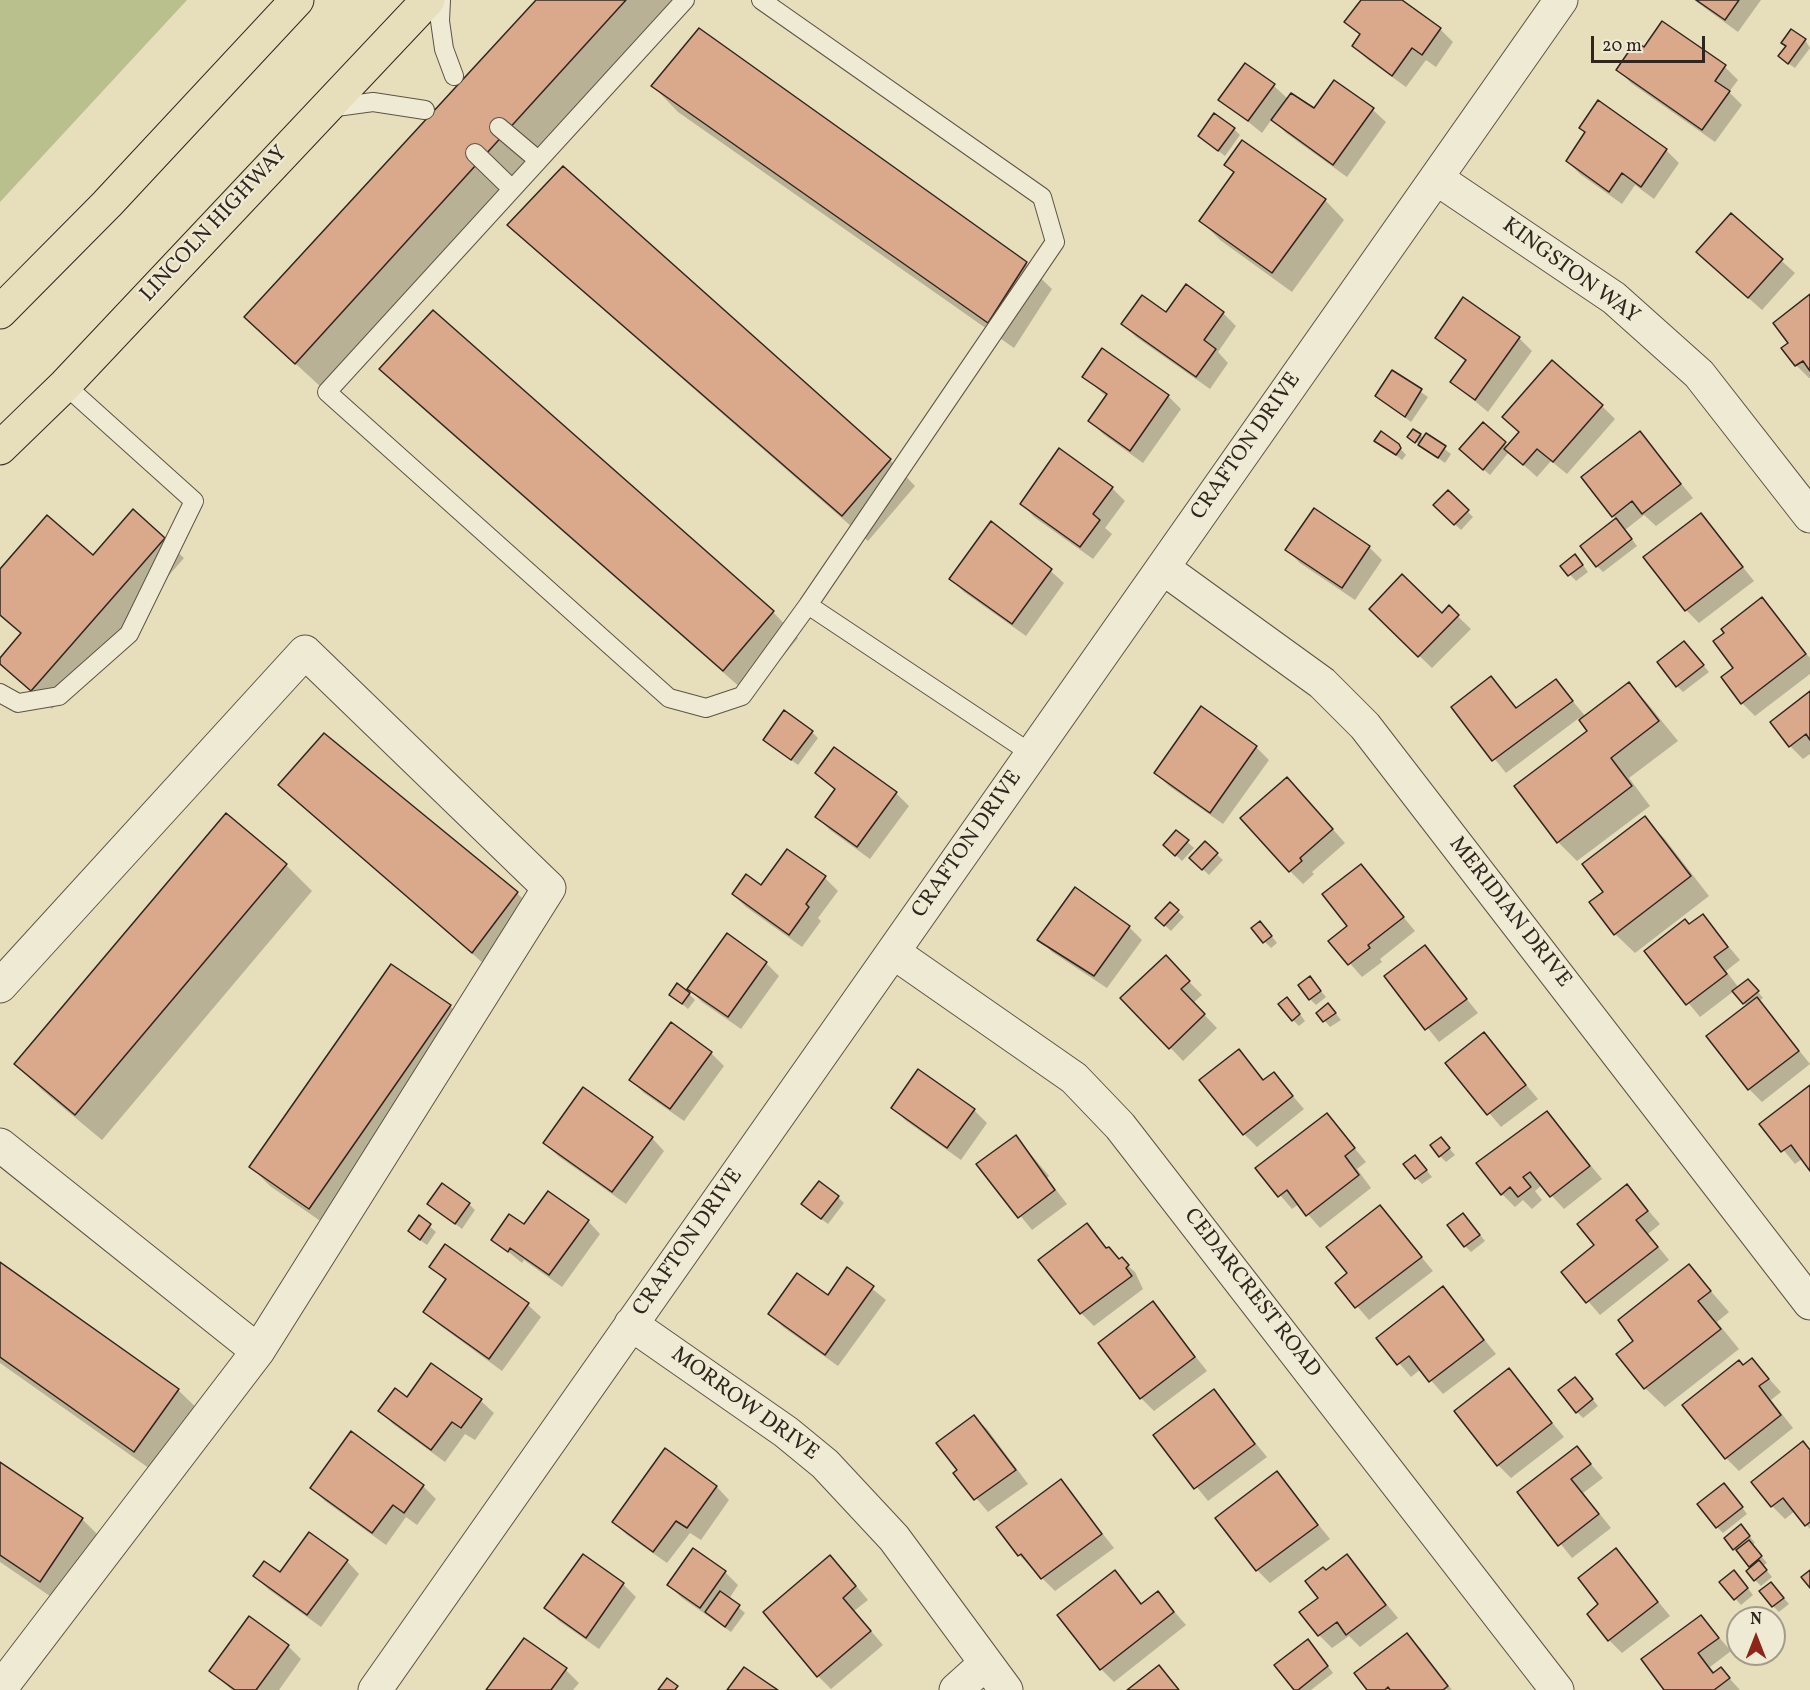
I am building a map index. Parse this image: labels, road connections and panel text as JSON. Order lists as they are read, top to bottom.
{
  "streets": {
    "highway": ["LINCOLN HIGHWAY"],
    "street": [
      "KINGSTON WAY",
      "CRAFTON DRIVE",
      "MERIDIAN DRIVE",
      "CEDARCREST ROAD",
      "MORROW DRIVE"
    ]
  },
  "crossings": [
    ["KINGSTON WAY", "CRAFTON DRIVE"],
    ["CRAFTON DRIVE", "MERIDIAN DRIVE"],
    ["CRAFTON DRIVE", "CEDARCREST ROAD"],
    ["CRAFTON DRIVE", "MORROW DRIVE"]
  ],
  "scale_bar": "20 m",
  "north": "top"
}
